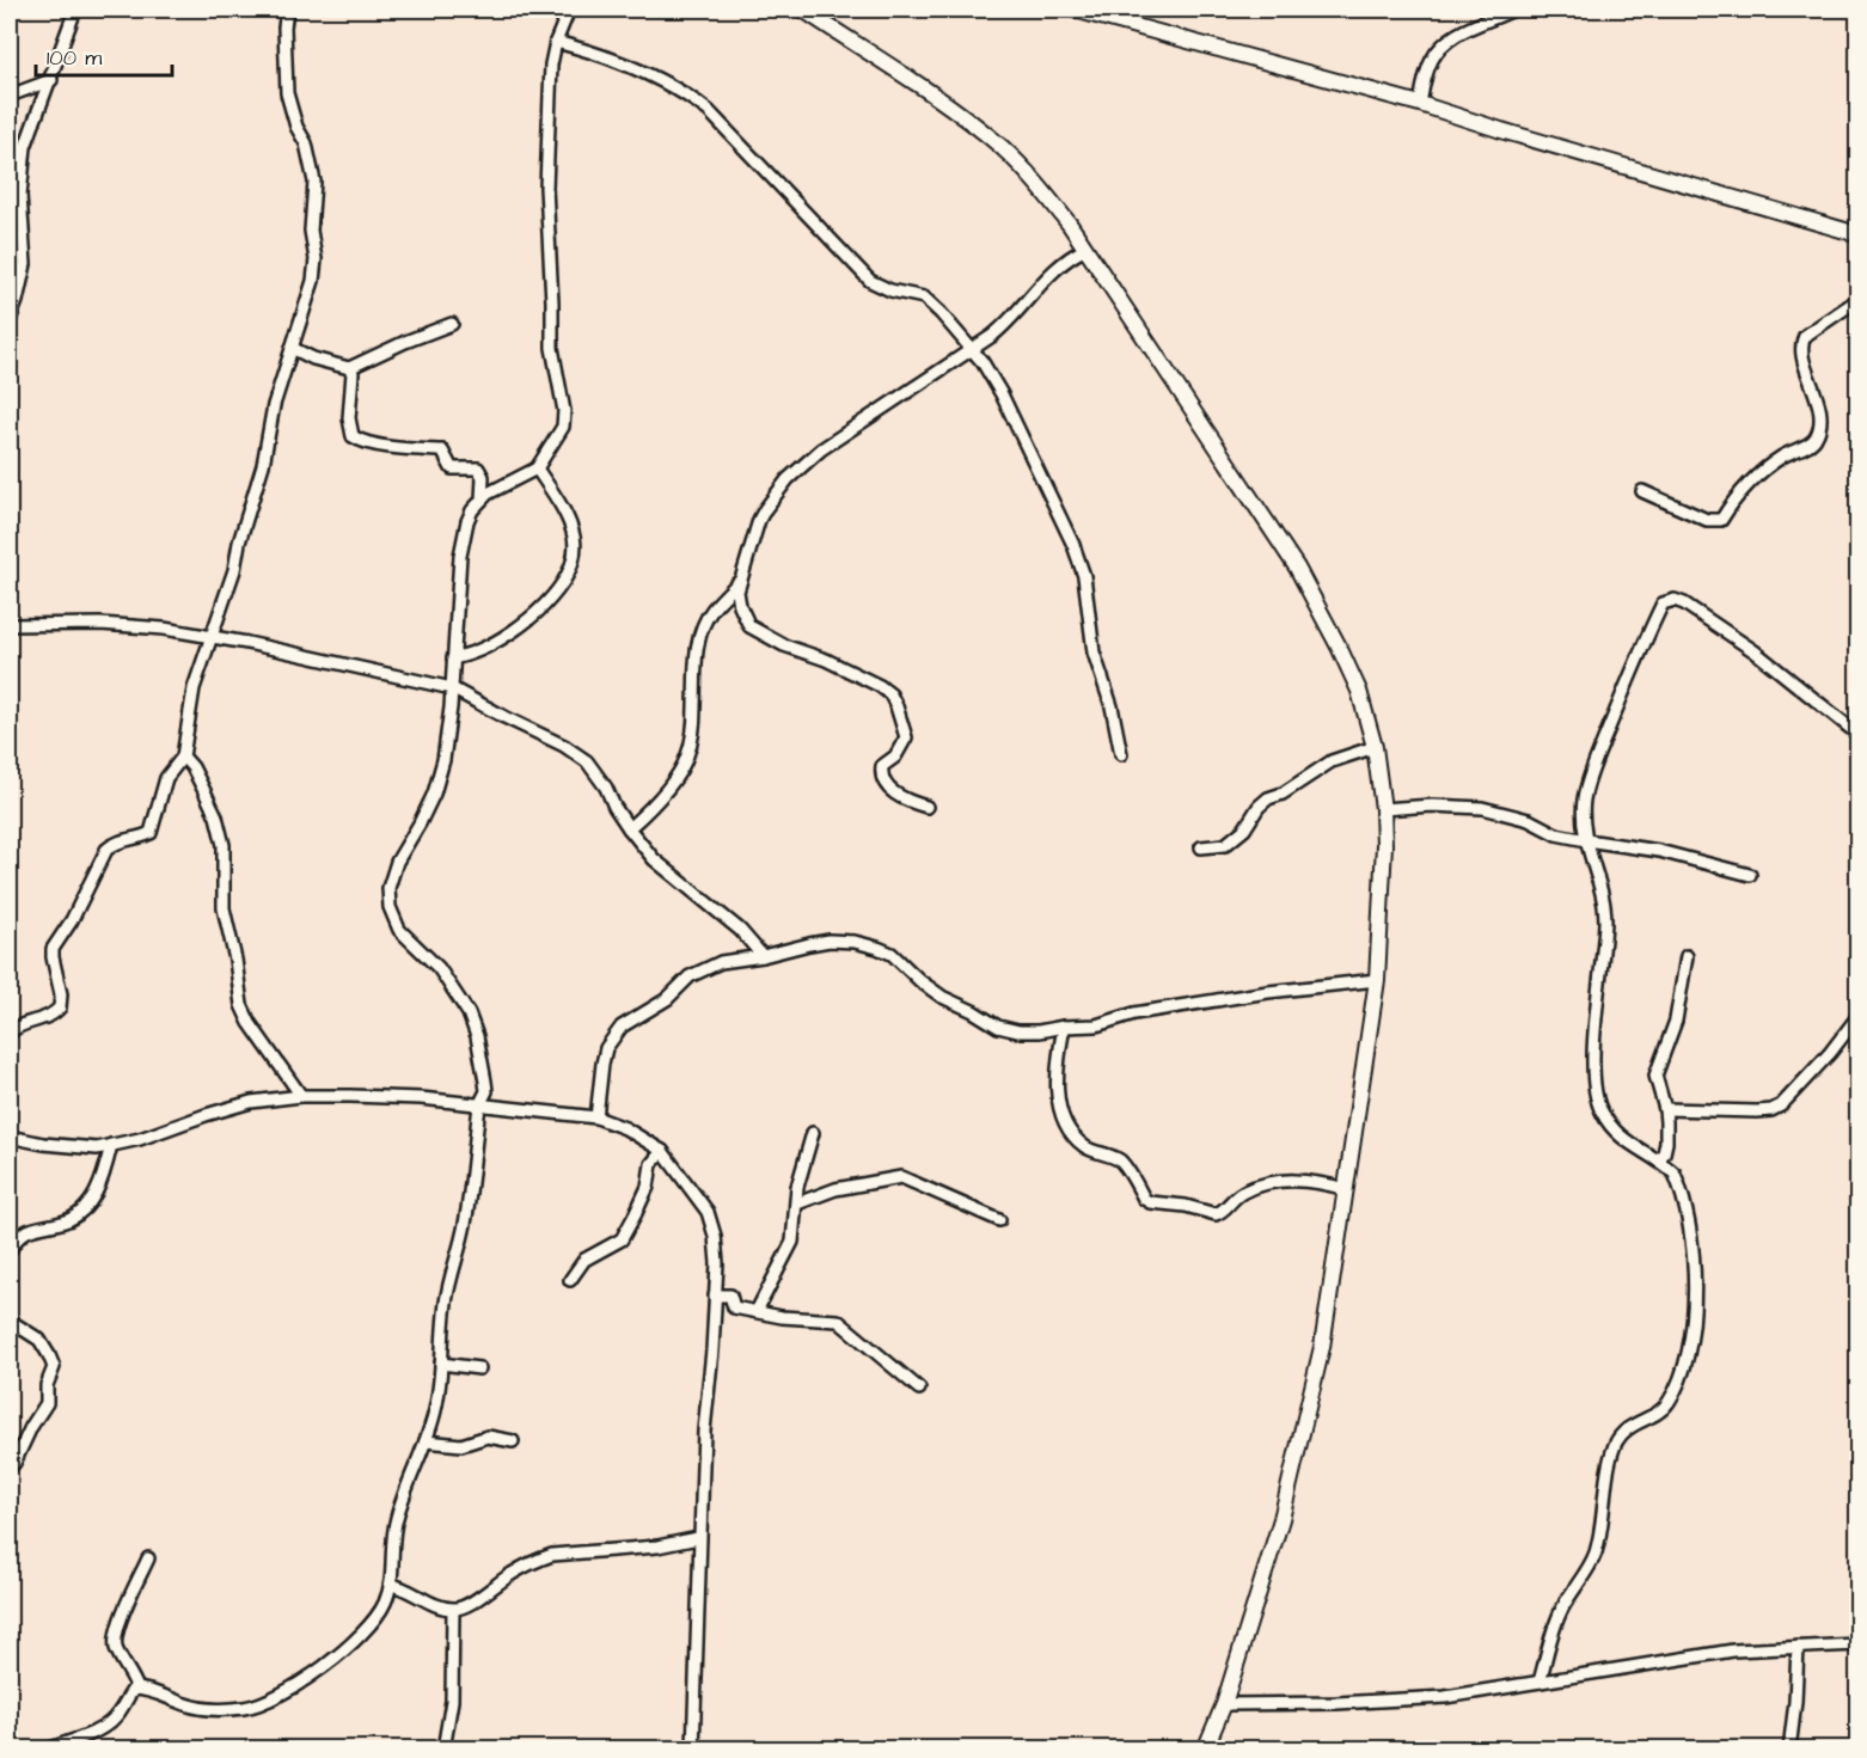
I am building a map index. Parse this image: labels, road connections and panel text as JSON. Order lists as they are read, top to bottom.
{
  "scale_bar": "100 m"
}
